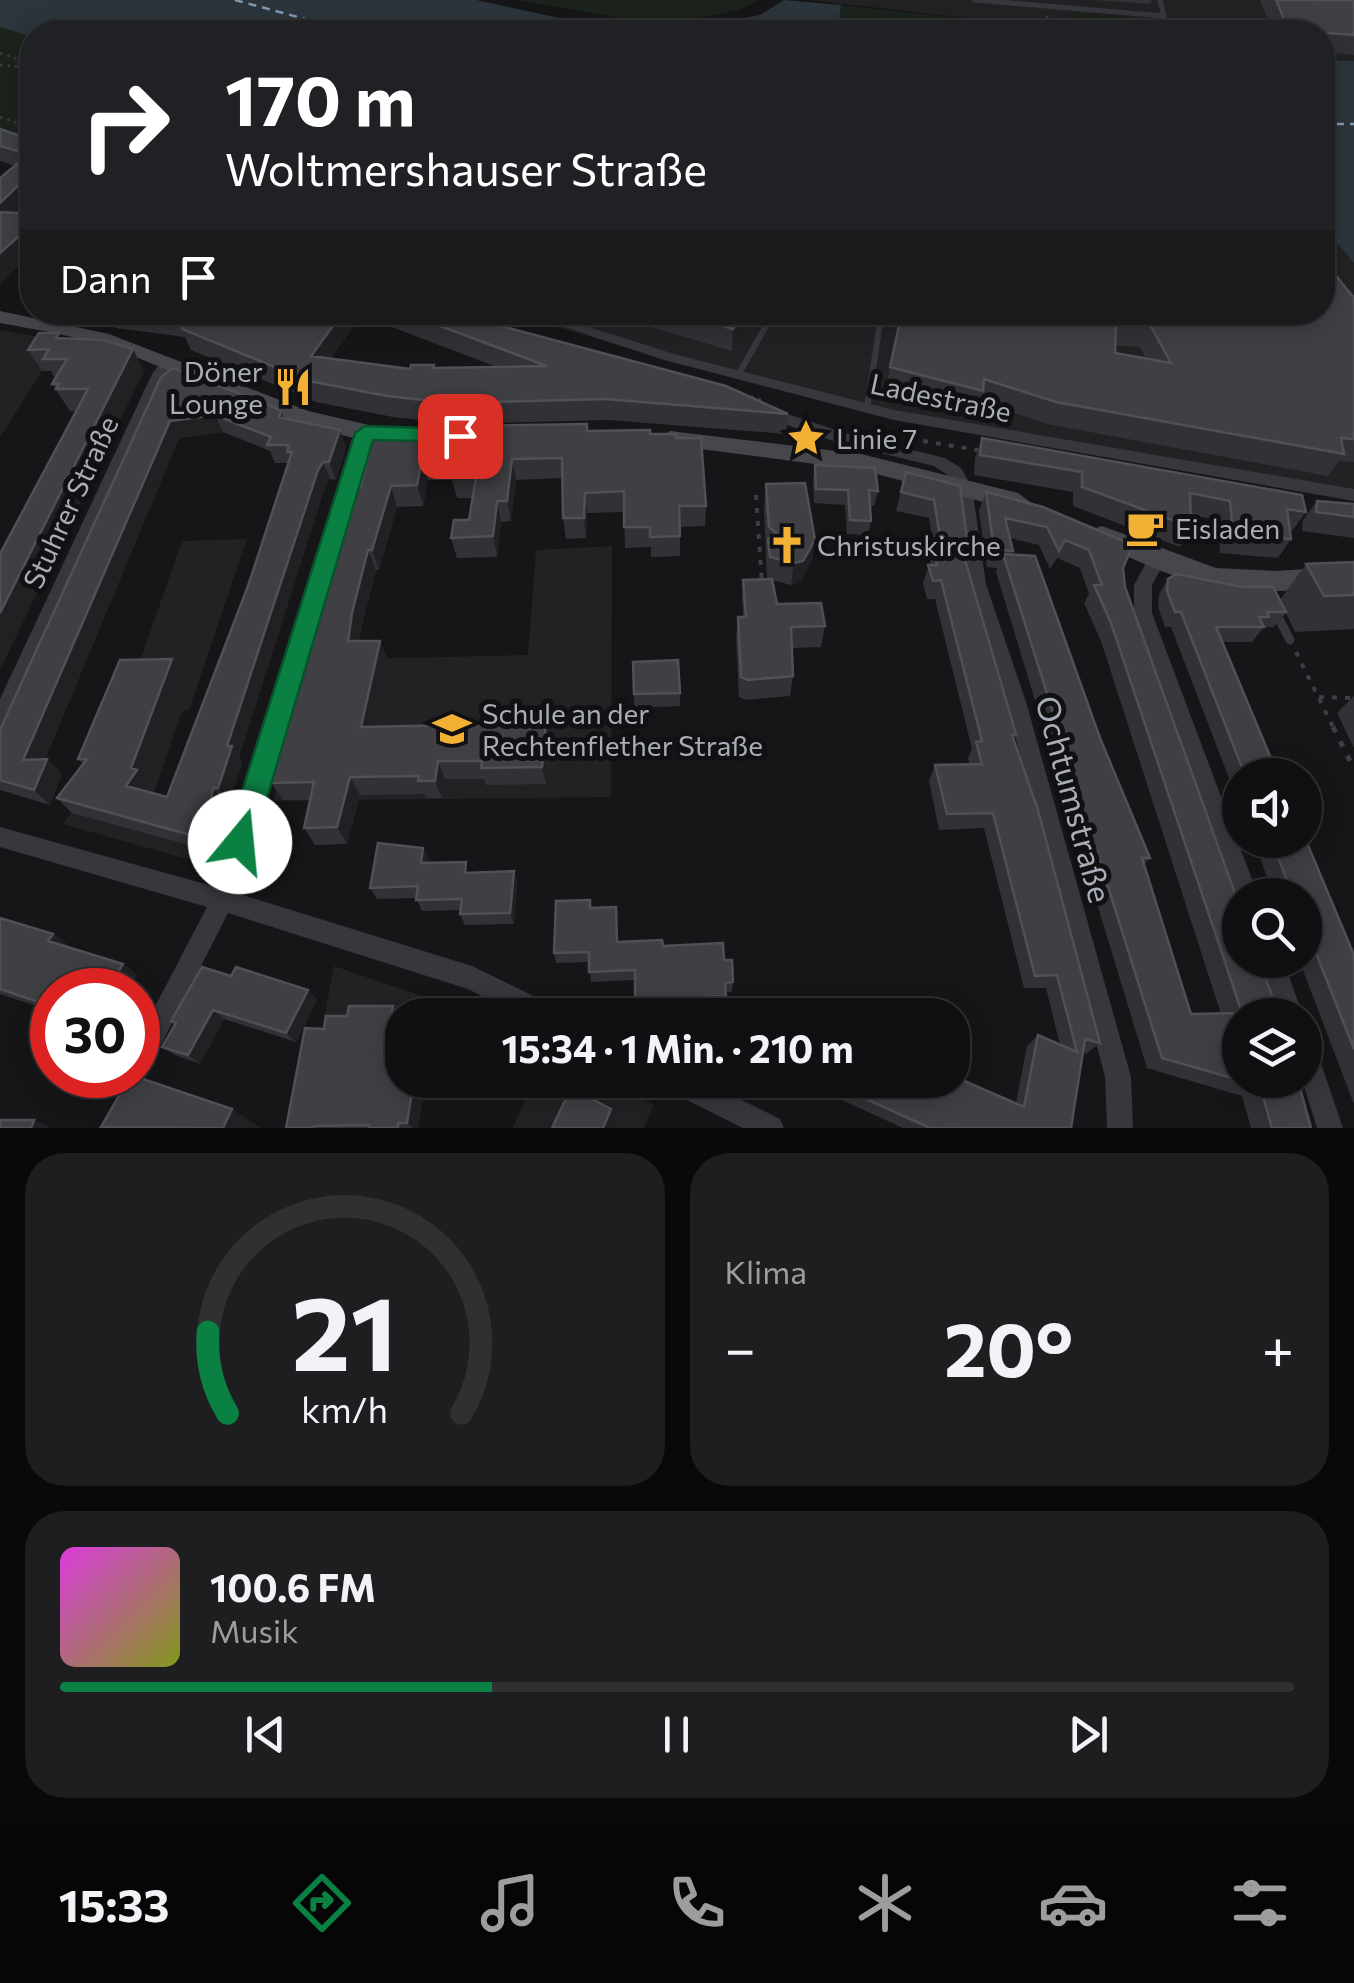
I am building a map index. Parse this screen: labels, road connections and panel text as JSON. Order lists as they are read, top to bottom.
{
  "streets": {
    "street": ["Ladestraße", "Stuhrer Straße", "Ochtumstraße"]
  },
  "places": {
    "restaurant": ["Döner Lounge"],
    "place": ["Linie 7"],
    "cafe": ["Eisladen"],
    "church": ["Christuskirche"],
    "school or university": ["Schule an der Rechtenflether Straße"]
  },
  "page": {
    "turn": ["170 m", "Woltmershauser Straße"],
    "then": "Dann",
    "limit": "30",
    "trip": "15:34 · 1 Min. · 210 m",
    "tile": "Klima",
    "heat": ["−", "20°", "+"],
    "song": ["100.6 FM", "Musik"],
    "tabs": "15:33",
    "gauge": ["21", "km/h"]
  }
}
